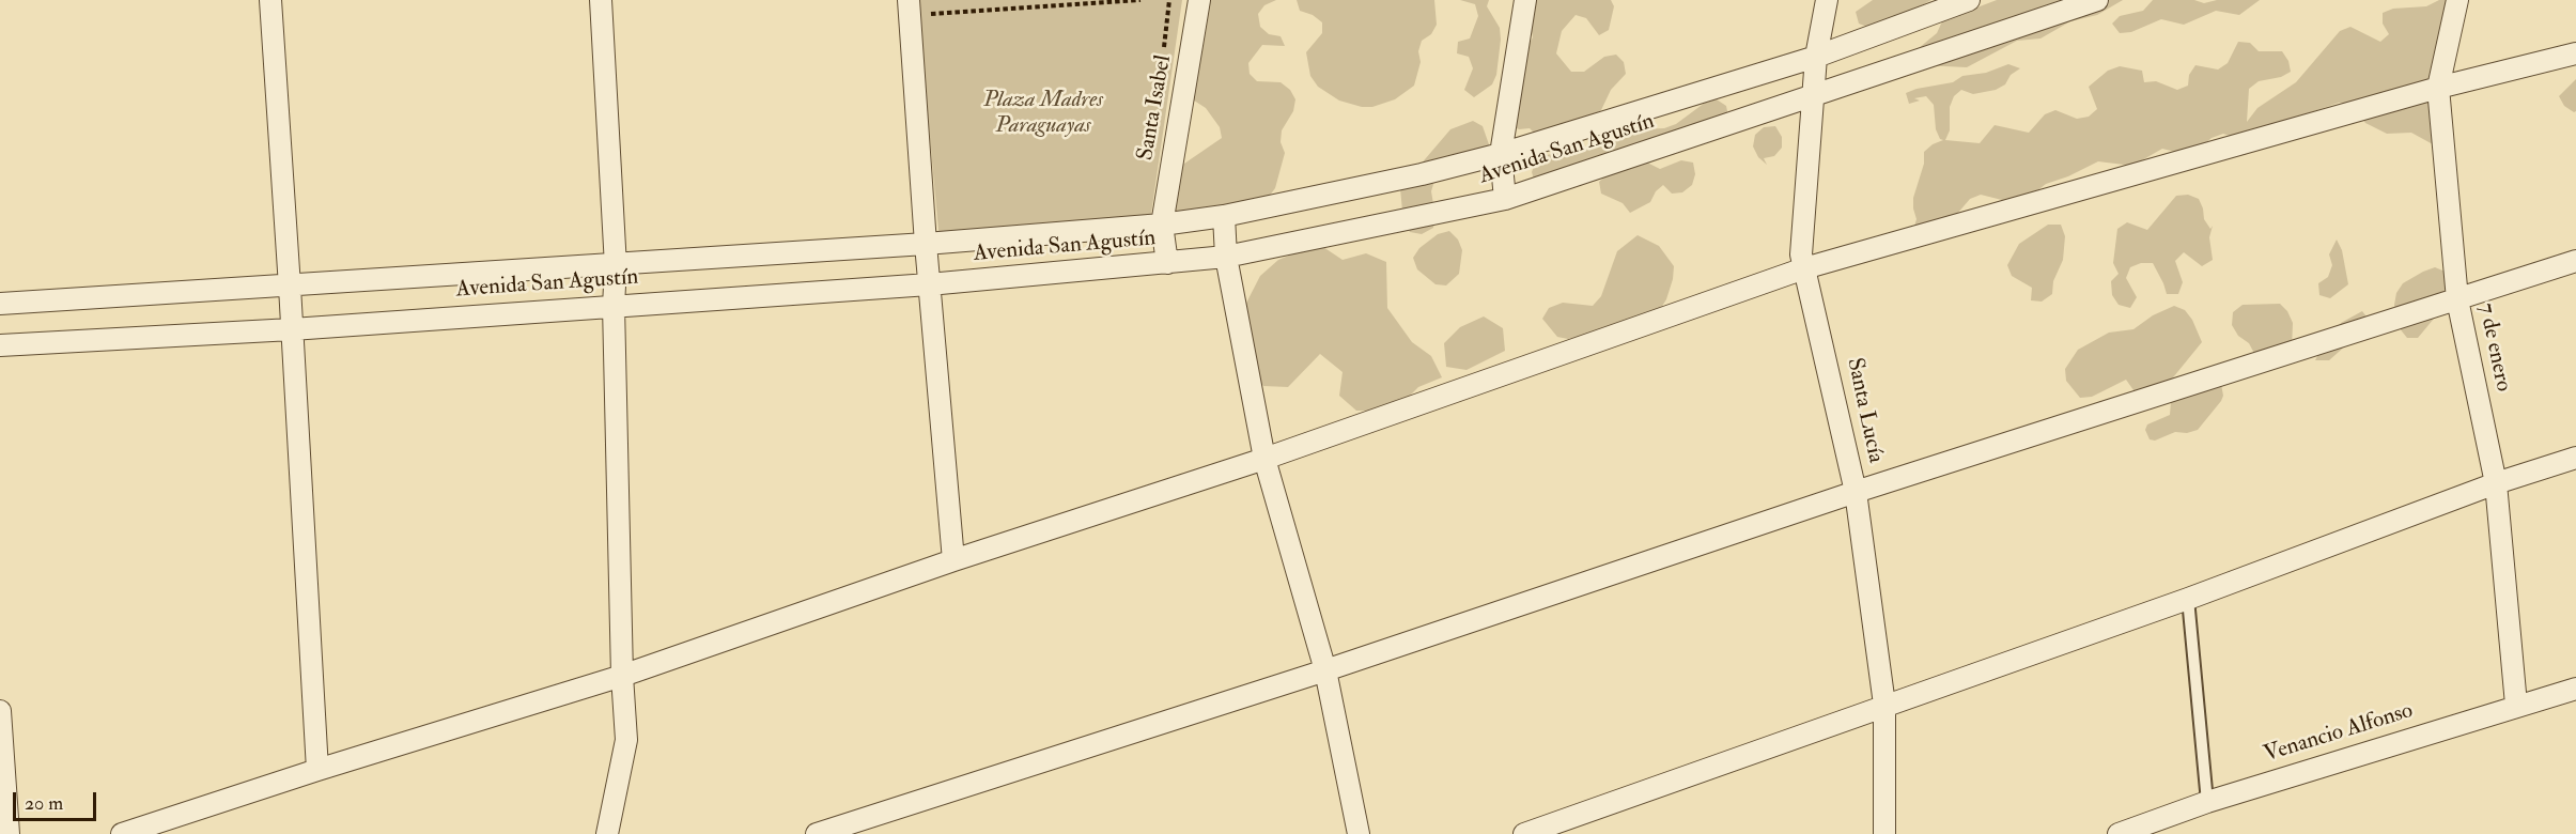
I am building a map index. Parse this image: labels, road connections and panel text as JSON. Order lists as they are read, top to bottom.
{
  "streets": {
    "street": [
      "Santa Isabel",
      "Avenida San Agustín",
      "7 de enero",
      "Santa Lucía",
      "Venancio Alfonso"
    ]
  },
  "crossings": [
    ["Santa Isabel", "Avenida San Agustín"],
    ["Avenida San Agustín", "Santa Lucía"],
    ["7 de enero", "Venancio Alfonso"]
  ],
  "parks": ["Plaza Madres Paraguayas"],
  "scale_bar": "20 m"
}
